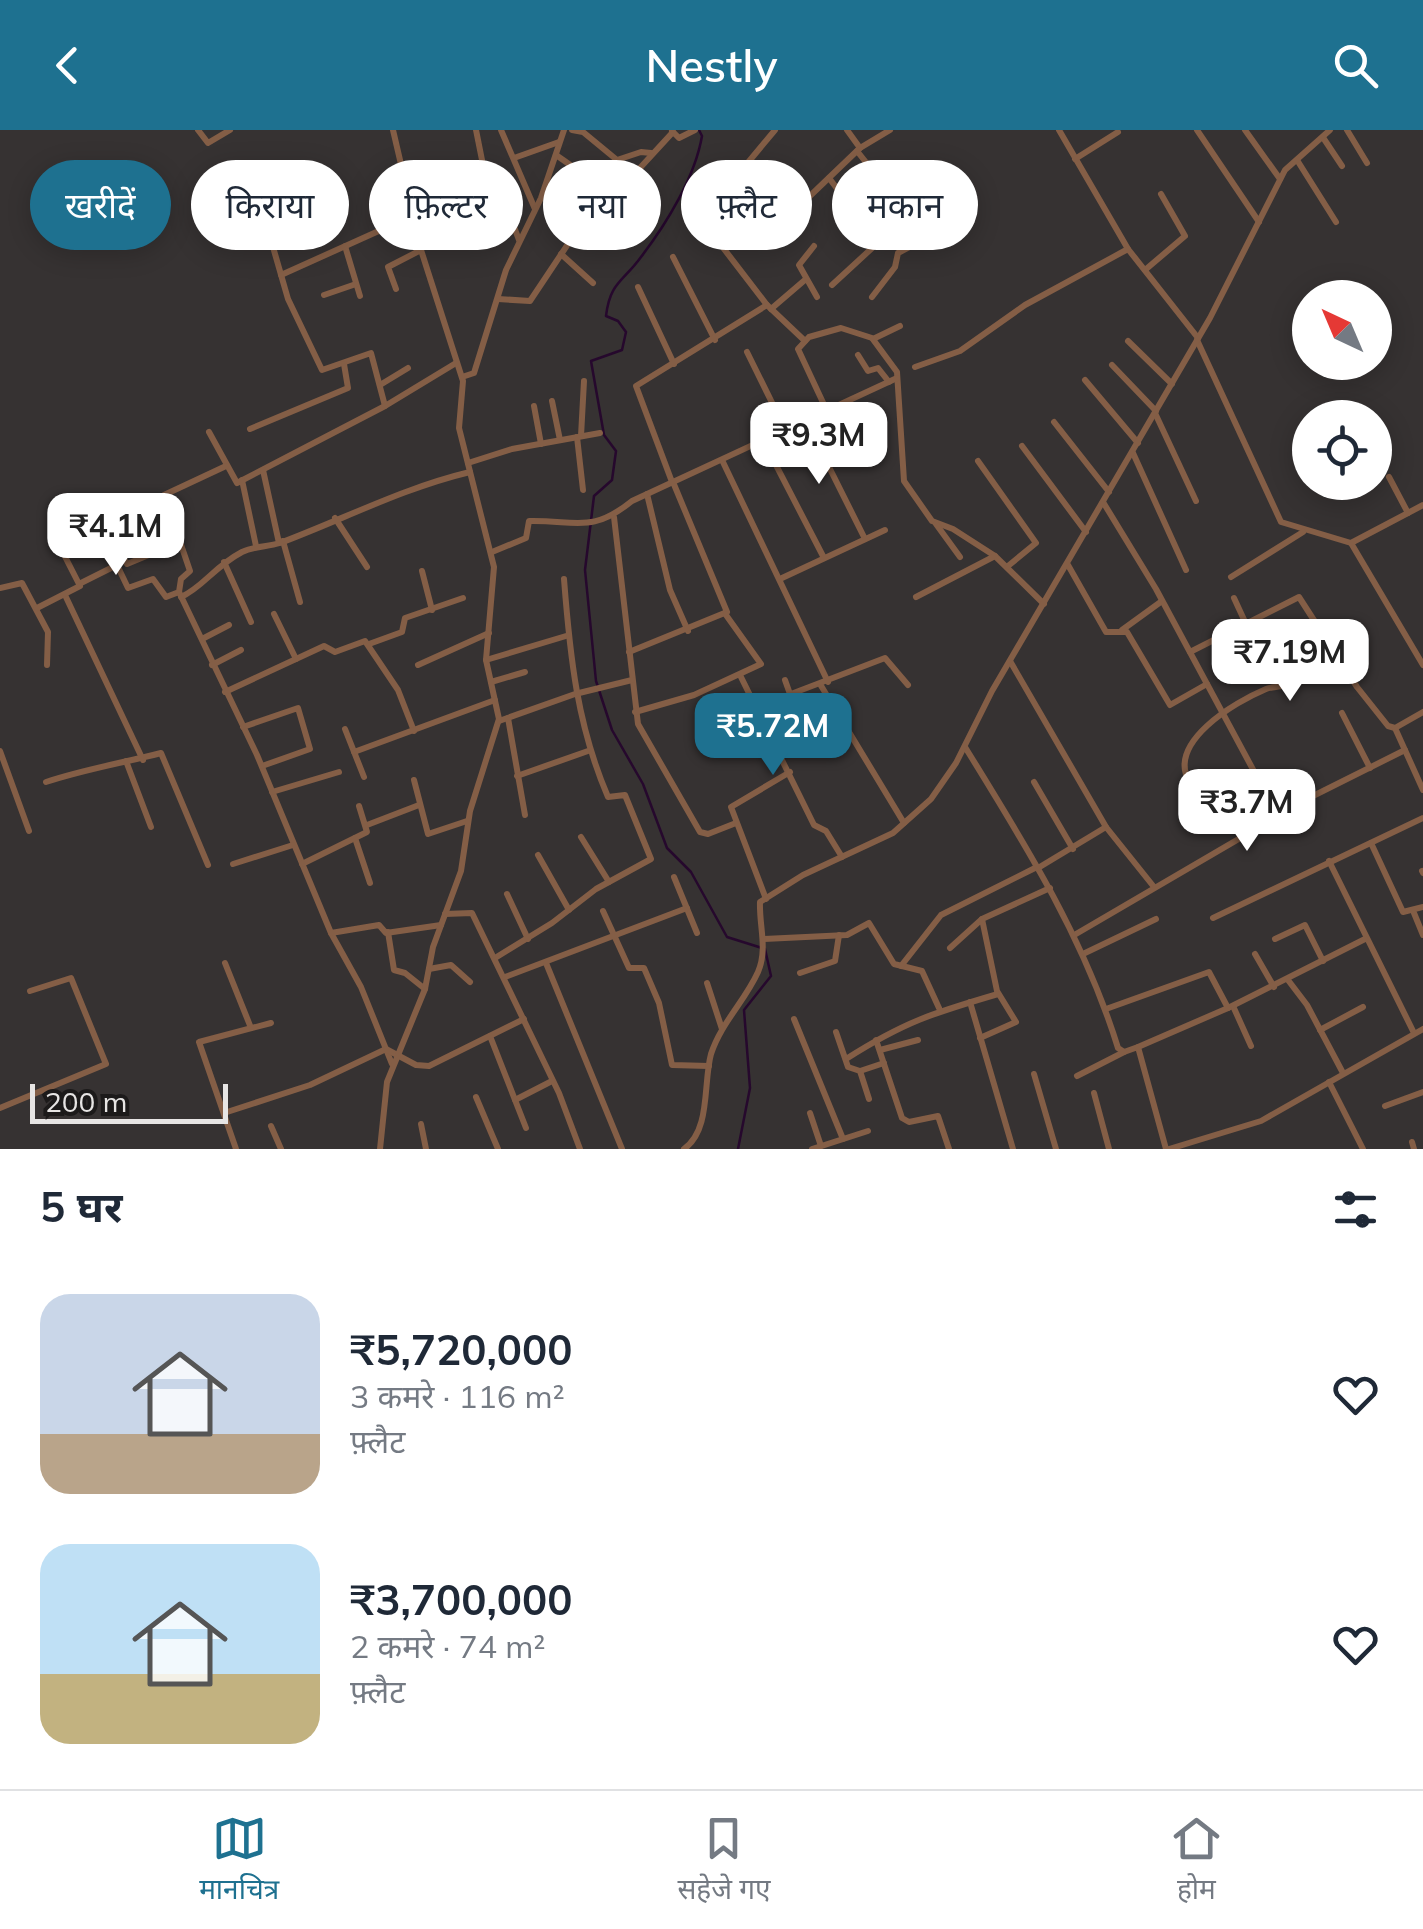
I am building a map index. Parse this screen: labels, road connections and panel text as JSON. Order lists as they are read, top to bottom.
{
  "scale_bar": "200 m",
  "north": "top left",
  "page": {
    "header": "Nestly",
    "chip": [
      "खरीदें",
      "किराया",
      "फ़िल्टर",
      "नया",
      "फ़्लैट",
      "मकान"
    ],
    "price": [
      "₹9.3M",
      "₹4.1M",
      "₹7.19M",
      "₹5.72M",
      "₹3.7M"
    ],
    "scale": "200 m",
    "heading": "5 घर",
    "list": [
      {
        "name": "₹5,720,000",
        "note": "3 कमरे · 116 m² · फ़्लैट"
      },
      {
        "name": "₹3,700,000",
        "note": "2 कमरे · 74 m² · फ़्लैट"
      }
    ],
    "tabs": ["मानचित्र", "सहेजे गए", "होम"]
  }
}
